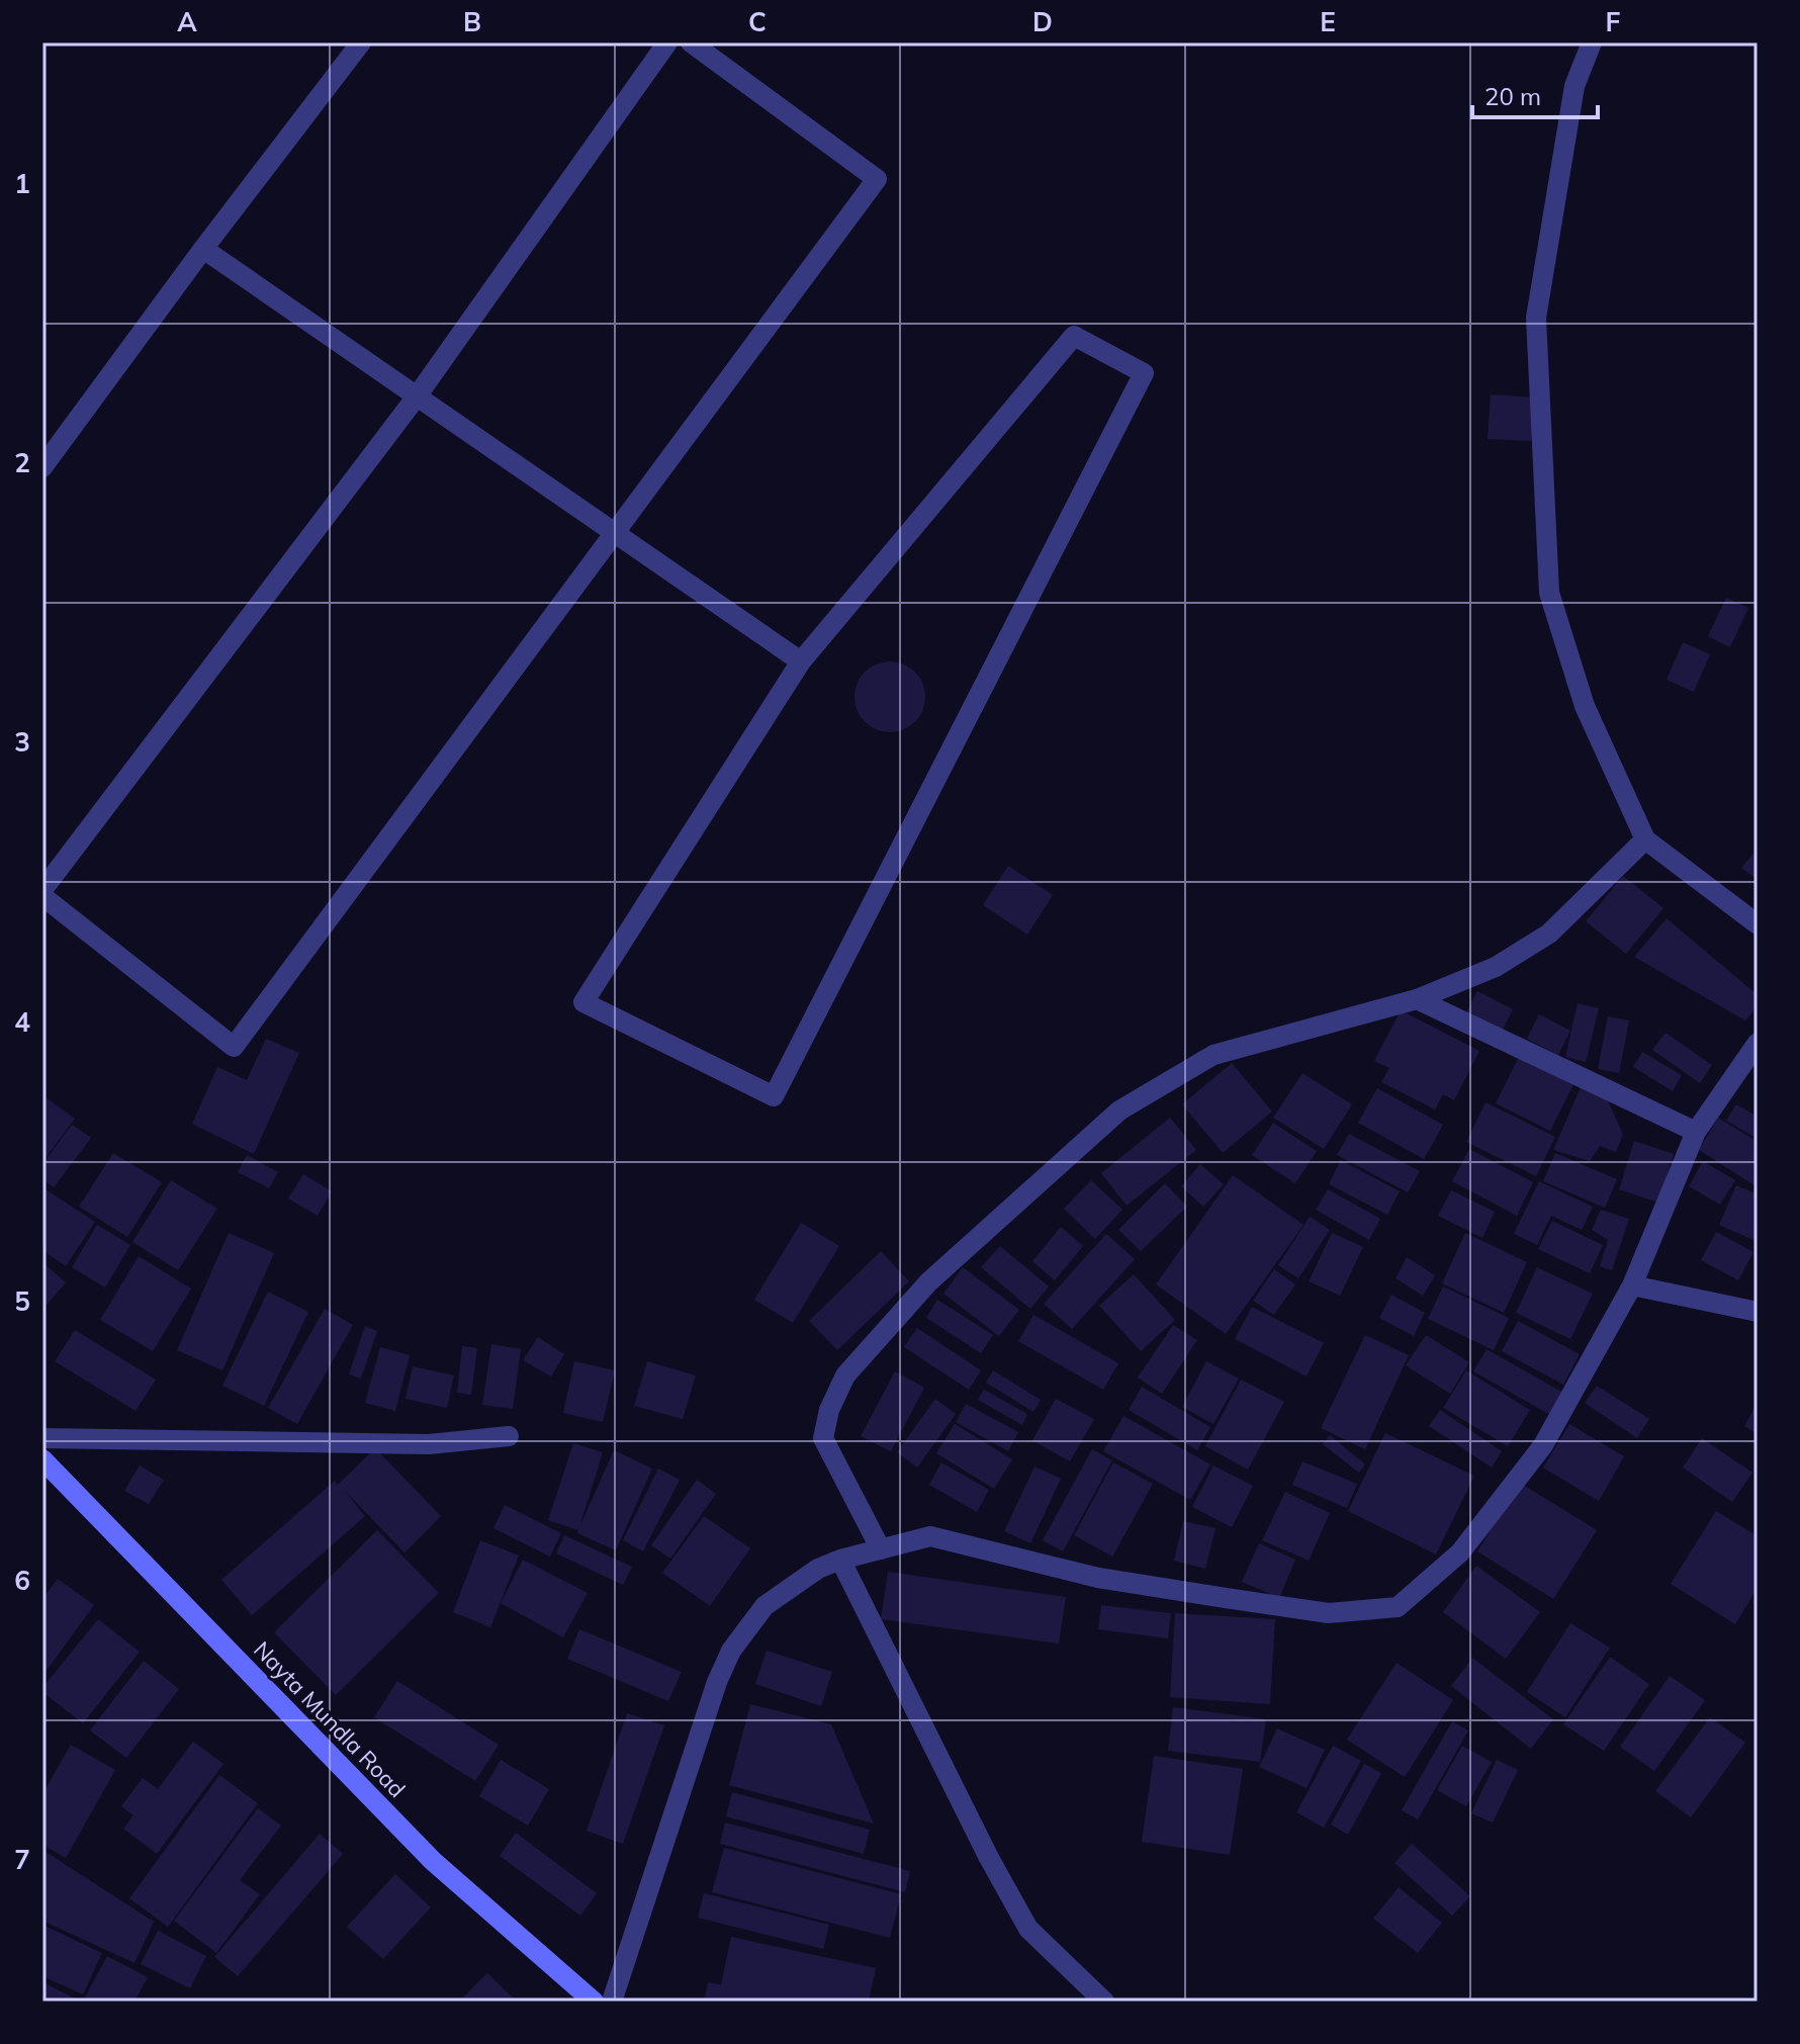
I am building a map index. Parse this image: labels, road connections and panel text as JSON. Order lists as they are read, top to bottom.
{
  "streets": {
    "main road": ["Nayta Mundla Road"]
  },
  "scale_bar": "20 m",
  "grid": {
    "columns": [
      "A",
      "B",
      "C",
      "D",
      "E",
      "F"
    ],
    "rows": [
      "1",
      "2",
      "3",
      "4",
      "5",
      "6",
      "7"
    ]
  }
}
